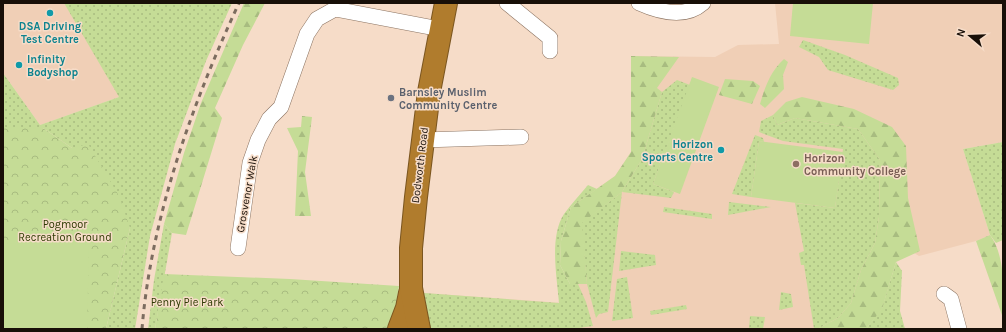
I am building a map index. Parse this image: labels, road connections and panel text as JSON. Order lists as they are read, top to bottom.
{
  "streets": {
    "highway": ["Dodworth Road"],
    "street": ["Grosvenor Walk"]
  },
  "crossings": [
    ["Dodworth Road", "Grosvenor Walk"]
  ],
  "parks": ["Pogmoor Recreation Ground", "Penny Pie Park"],
  "places": [
    "DSA Driving Test Centre",
    "Infinity Bodyshop",
    "Barnsley Muslim Community Centre",
    "Horizon Sports Centre",
    "Horizon Community College"
  ],
  "north": "left"
}
